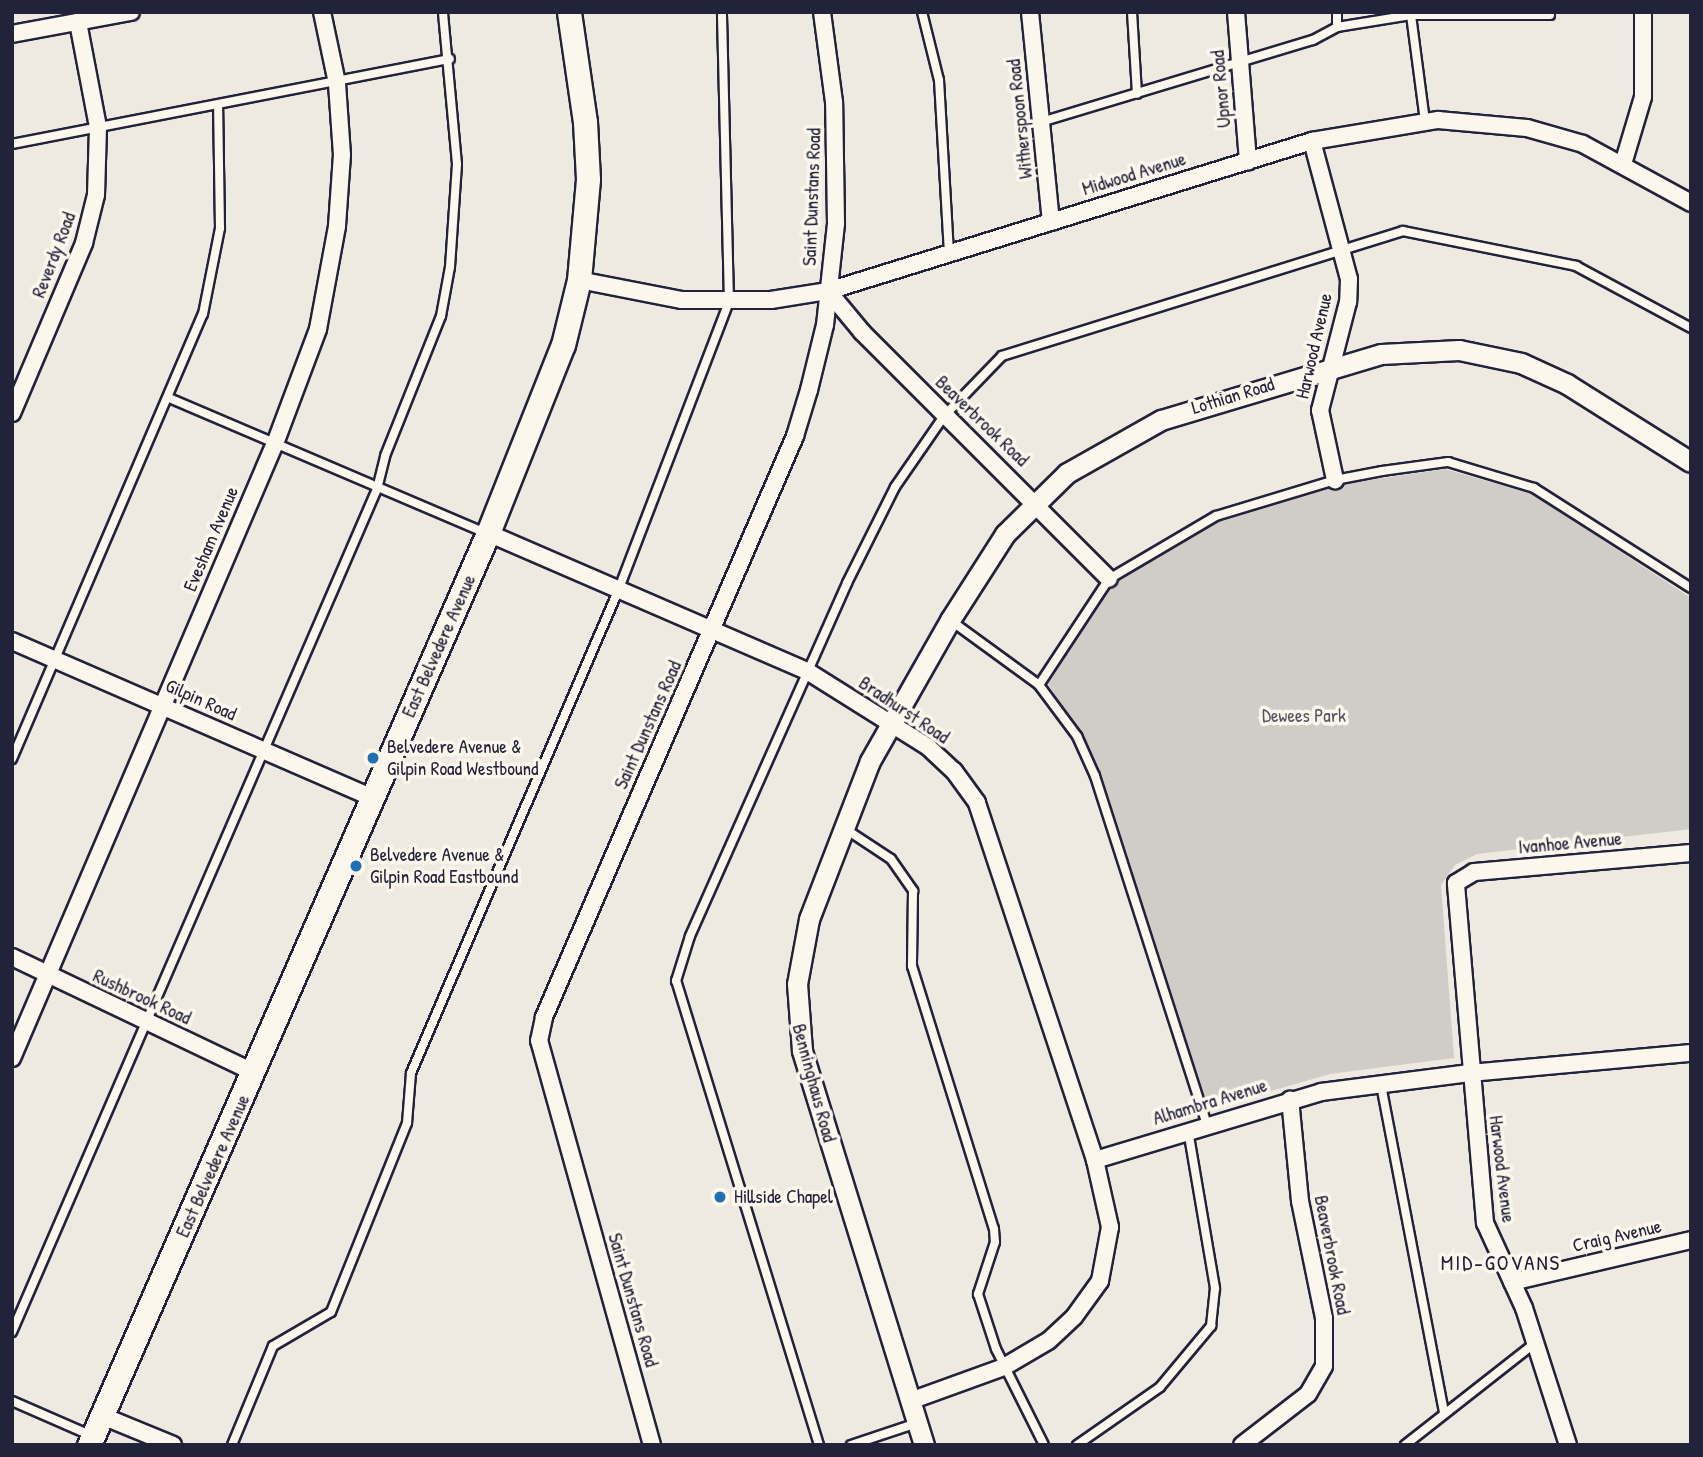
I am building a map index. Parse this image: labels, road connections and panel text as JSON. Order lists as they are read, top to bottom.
{
  "streets": {
    "main road": ["East Belvedere Avenue"],
    "street": [
      "Upnor Road",
      "Witherspoon Road",
      "Midwood Avenue",
      "Saint Dunstans Road",
      "Reverdy Road",
      "Harwood Avenue",
      "Lothian Road",
      "Beaverbrook Road",
      "Evesham Avenue",
      "Gilpin Road",
      "Bradhurst Road",
      "Ivanhoe Avenue",
      "Rushbrook Road",
      "Benninghaus Road",
      "Alhambra Avenue",
      "Craig Avenue"
    ]
  },
  "crossings": [
    ["Upnor Road", "Midwood Avenue"],
    ["Witherspoon Road", "Midwood Avenue"],
    ["Midwood Avenue", "Saint Dunstans Road"],
    ["Midwood Avenue", "Harwood Avenue"],
    ["Midwood Avenue", "Beaverbrook Road"],
    ["Midwood Avenue", "East Belvedere Avenue"],
    ["Saint Dunstans Road", "Beaverbrook Road"],
    ["Saint Dunstans Road", "Bradhurst Road"],
    ["Harwood Avenue", "Lothian Road"],
    ["Harwood Avenue", "Ivanhoe Avenue"],
    ["Harwood Avenue", "Alhambra Avenue"],
    ["Harwood Avenue", "Craig Avenue"],
    ["Lothian Road", "Beaverbrook Road"],
    ["Lothian Road", "Bradhurst Road"],
    ["Lothian Road", "Benninghaus Road"],
    ["Beaverbrook Road", "Alhambra Avenue"],
    ["Evesham Avenue", "Gilpin Road"],
    ["Evesham Avenue", "Rushbrook Road"],
    ["East Belvedere Avenue", "Gilpin Road"],
    ["East Belvedere Avenue", "Bradhurst Road"],
    ["East Belvedere Avenue", "Rushbrook Road"],
    ["Bradhurst Road", "Benninghaus Road"],
    ["Bradhurst Road", "Alhambra Avenue"]
  ],
  "districts": ["MID-GOVANS"],
  "parks": ["Dewees Park"],
  "places": ["Belvedere Avenue & Gilpin Road Westbound", "Belvedere Avenue & Gilpin Road Eastbound", "Hillside Chapel"]
}
